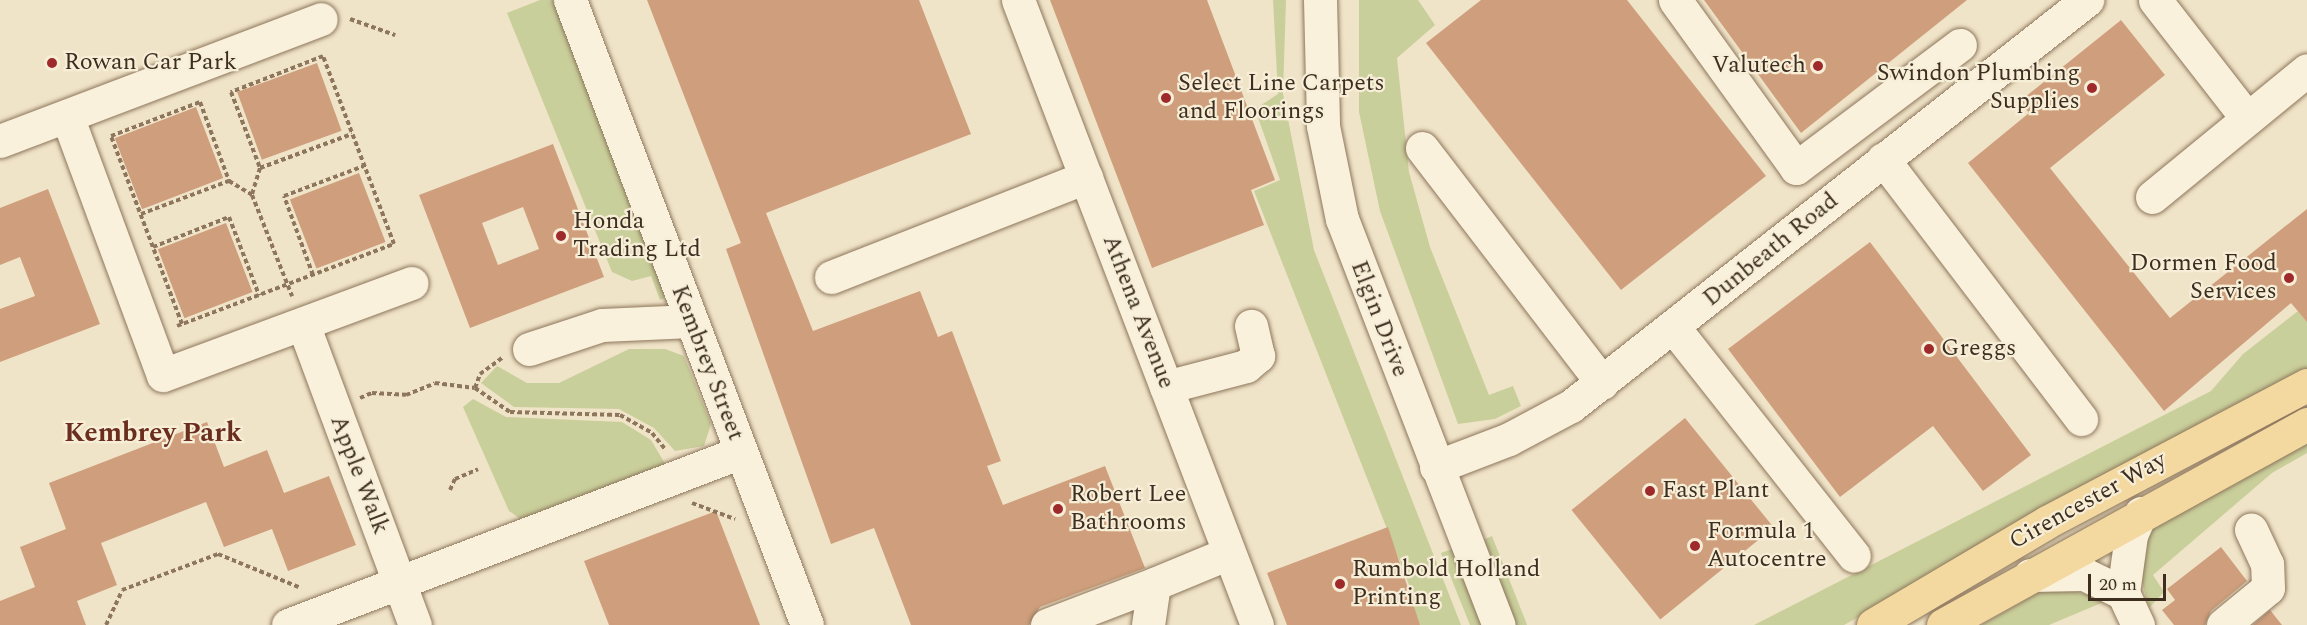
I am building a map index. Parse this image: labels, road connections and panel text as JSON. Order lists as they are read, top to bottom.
{
  "streets": {
    "main road": ["Cirencester Way"],
    "street": [
      "Dunbeath Road",
      "Athena Avenue",
      "Elgin Drive",
      "Kembrey Street",
      "Apple Walk"
    ]
  },
  "crossings": [
    ["Dunbeath Road", "Elgin Drive"]
  ],
  "districts": ["Kembrey Park"],
  "places": [
    "Rowan Car Park",
    "Valutech",
    "Swindon Plumbing Supplies",
    "Select Line Carpets and Floorings",
    "Honda Trading Ltd",
    "Dormen Food Services",
    "Greggs",
    "Fast Plant",
    "Robert Lee Bathrooms",
    "Formula 1 Autocentre",
    "Rumbold Holland Printing"
  ],
  "scale_bar": "20 m"
}
